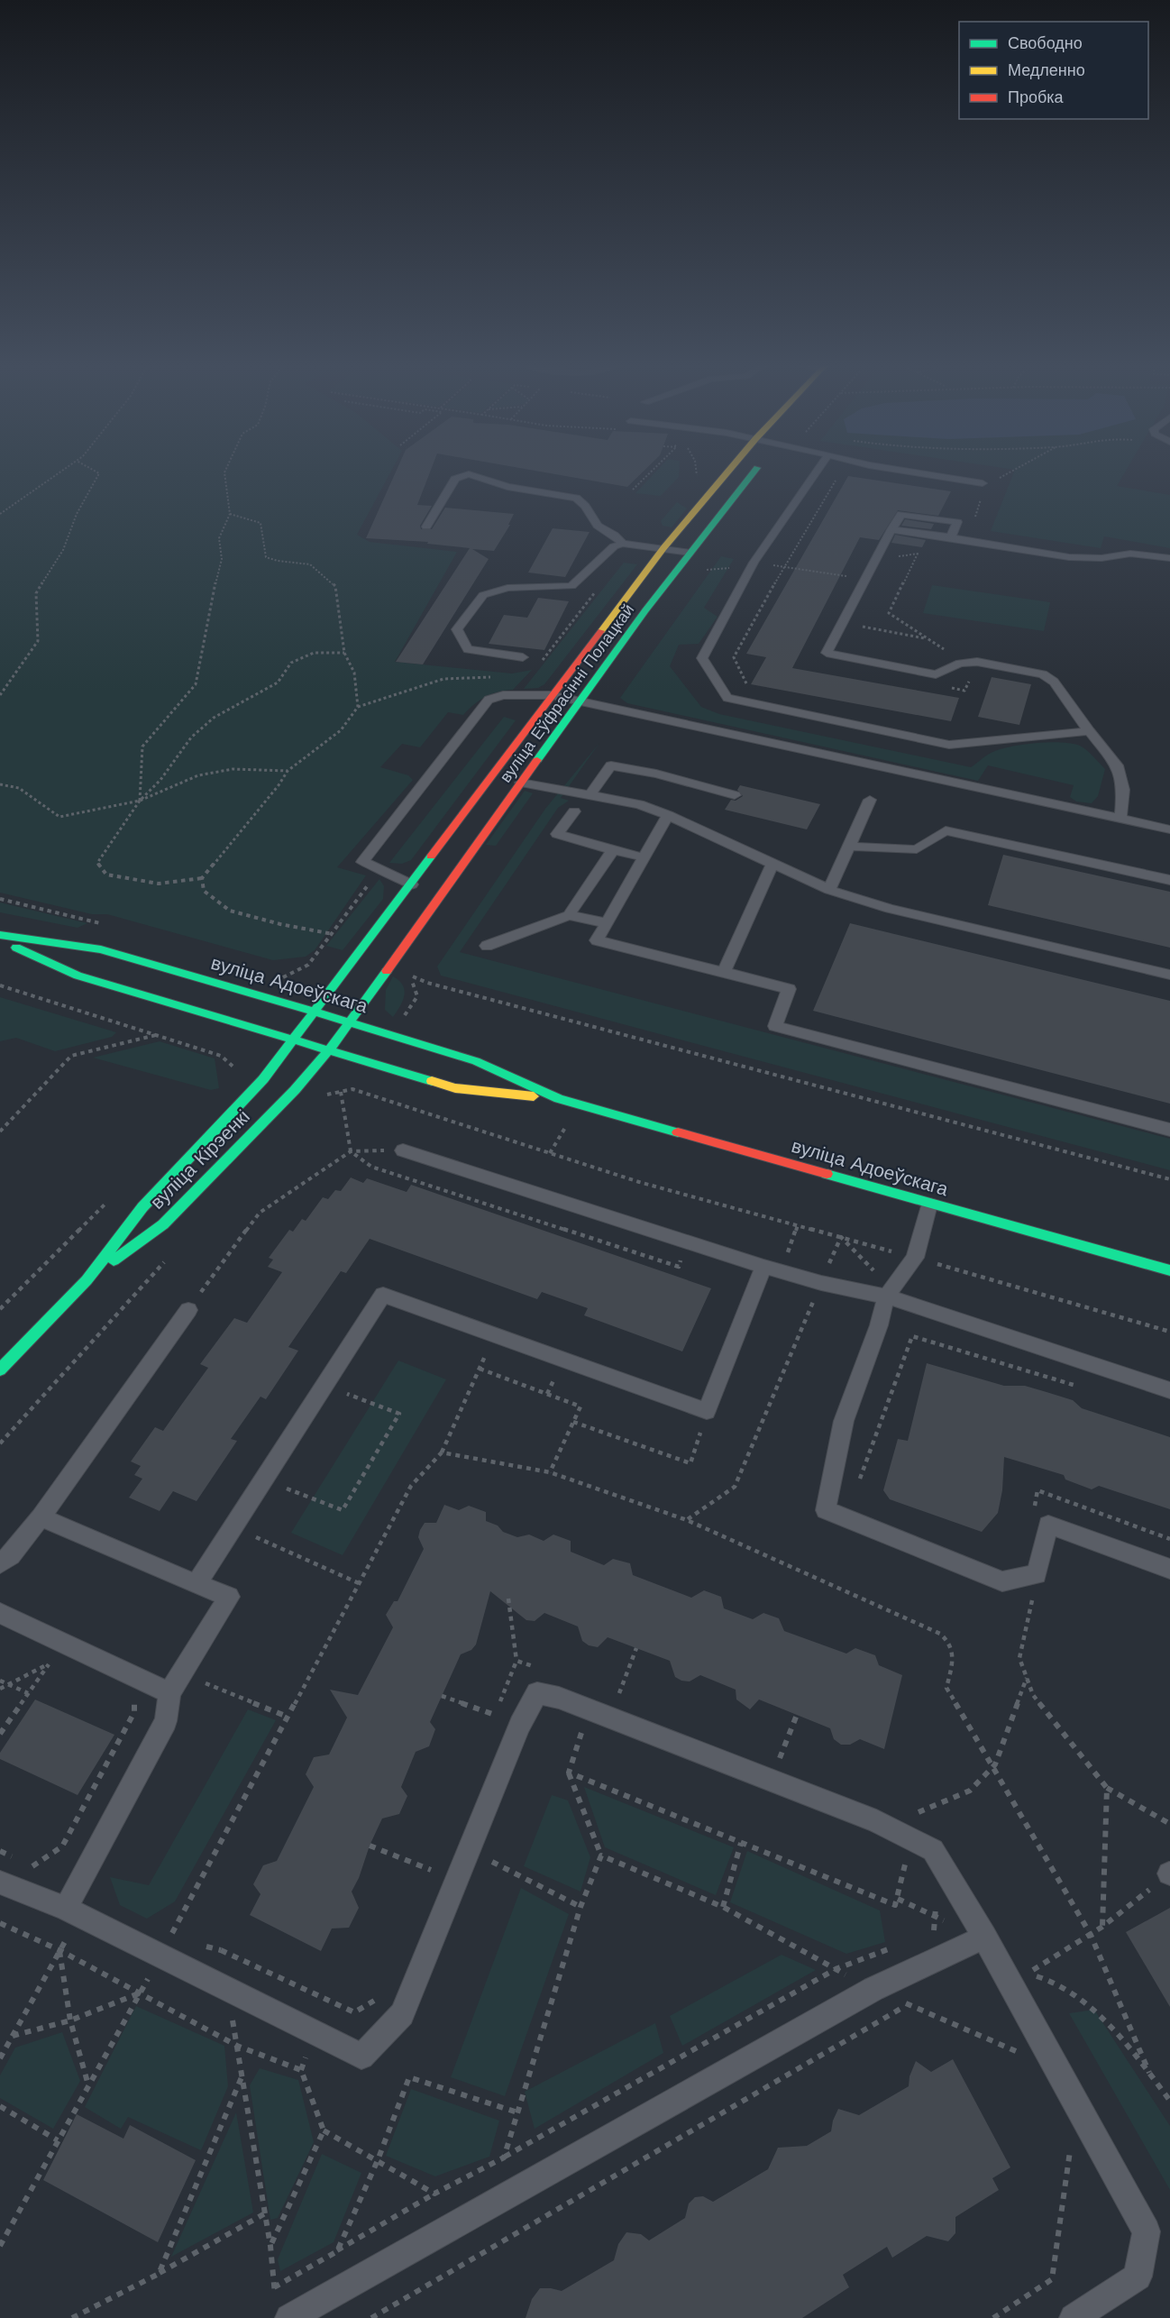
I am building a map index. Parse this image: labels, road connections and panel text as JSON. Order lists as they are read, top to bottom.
{
  "streets": {
    "main road": ["вуліца Еўфрасінні Полацкай", "вуліца Адоеўскага", "вуліца Кірэенкі"]
  },
  "crossings": [
    ["вуліца Еўфрасінні Полацкай", "вуліца Адоеўскага"],
    ["вуліца Еўфрасінні Полацкай", "вуліца Кірэенкі"],
    ["вуліца Адоеўскага", "вуліца Кірэенкі"]
  ],
  "legend": ["Свободно", "Медленно", "Пробка"]
}
